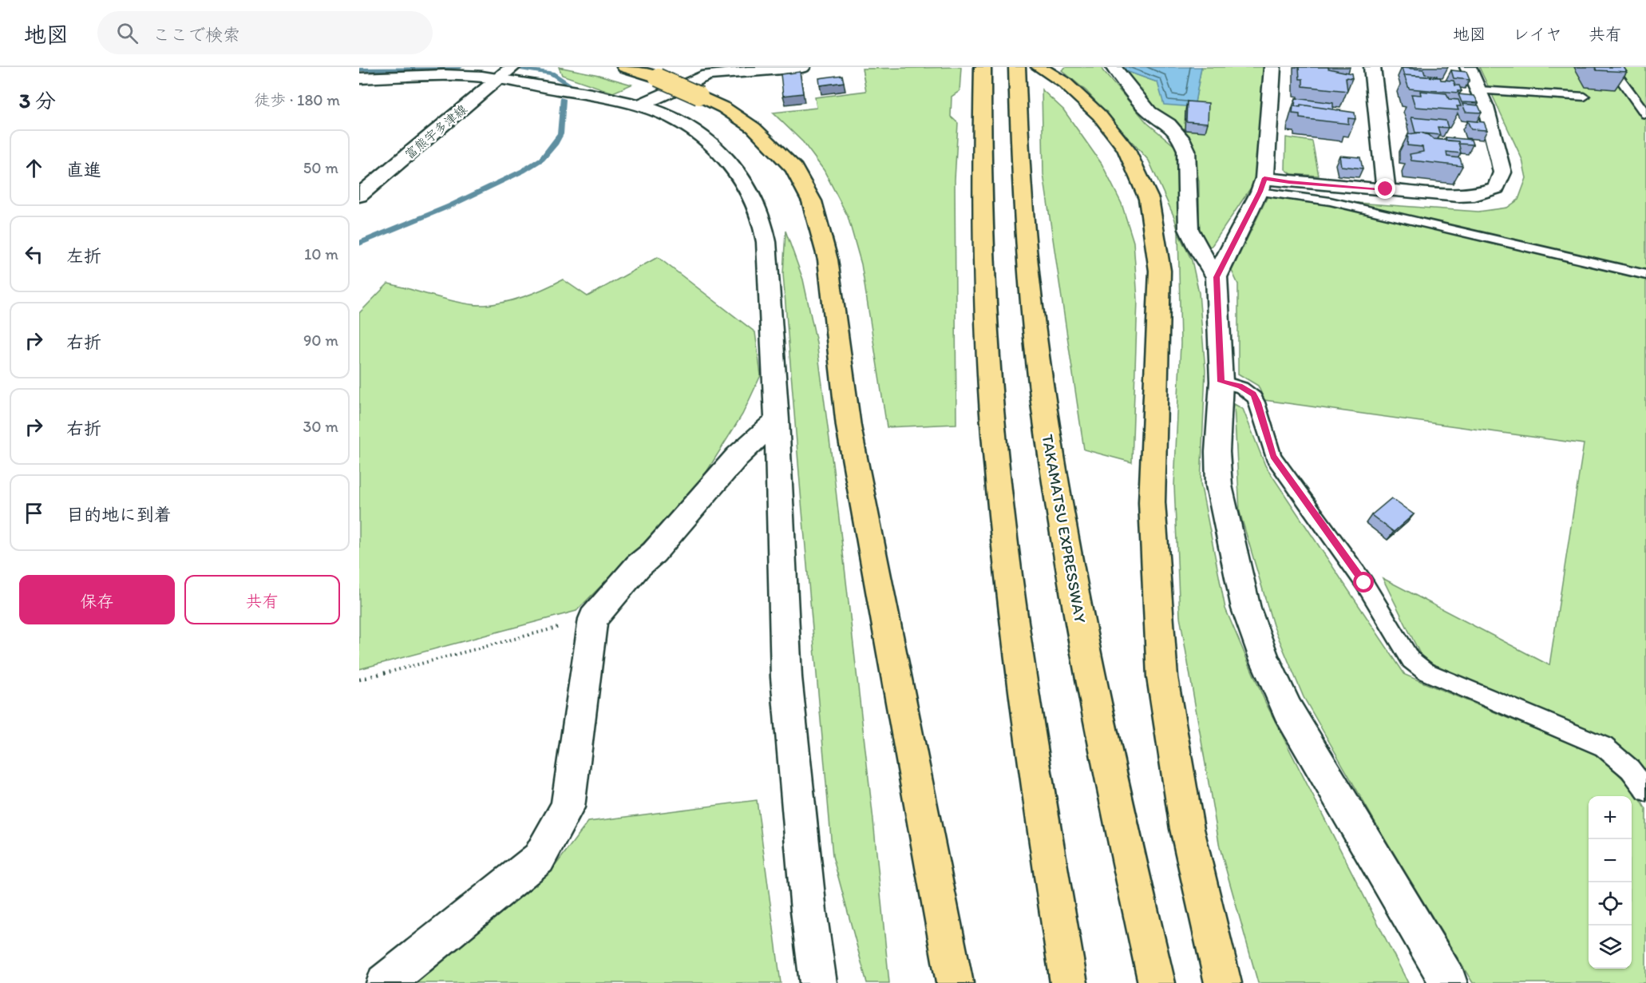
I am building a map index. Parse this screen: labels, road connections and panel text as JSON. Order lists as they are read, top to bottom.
{
  "streets": {
    "highway": ["TAKAMATSU EXPRESSWAY"],
    "street": ["富熊宇多津線"]
  },
  "page": {
    "header": "地図",
    "search": "ここで検索",
    "nav": ["地図", "レイヤ", "共有"],
    "heading": ["3 分", "徒歩 · 180 m"],
    "list": [
      ["直進", "50 m"],
      ["左折", "10 m"],
      ["右折", "90 m"],
      ["右折", "30 m"],
      "目的地に到着"
    ],
    "buttons": ["保存", "共有"],
    "map_buttons": ["+", "−"]
  }
}
